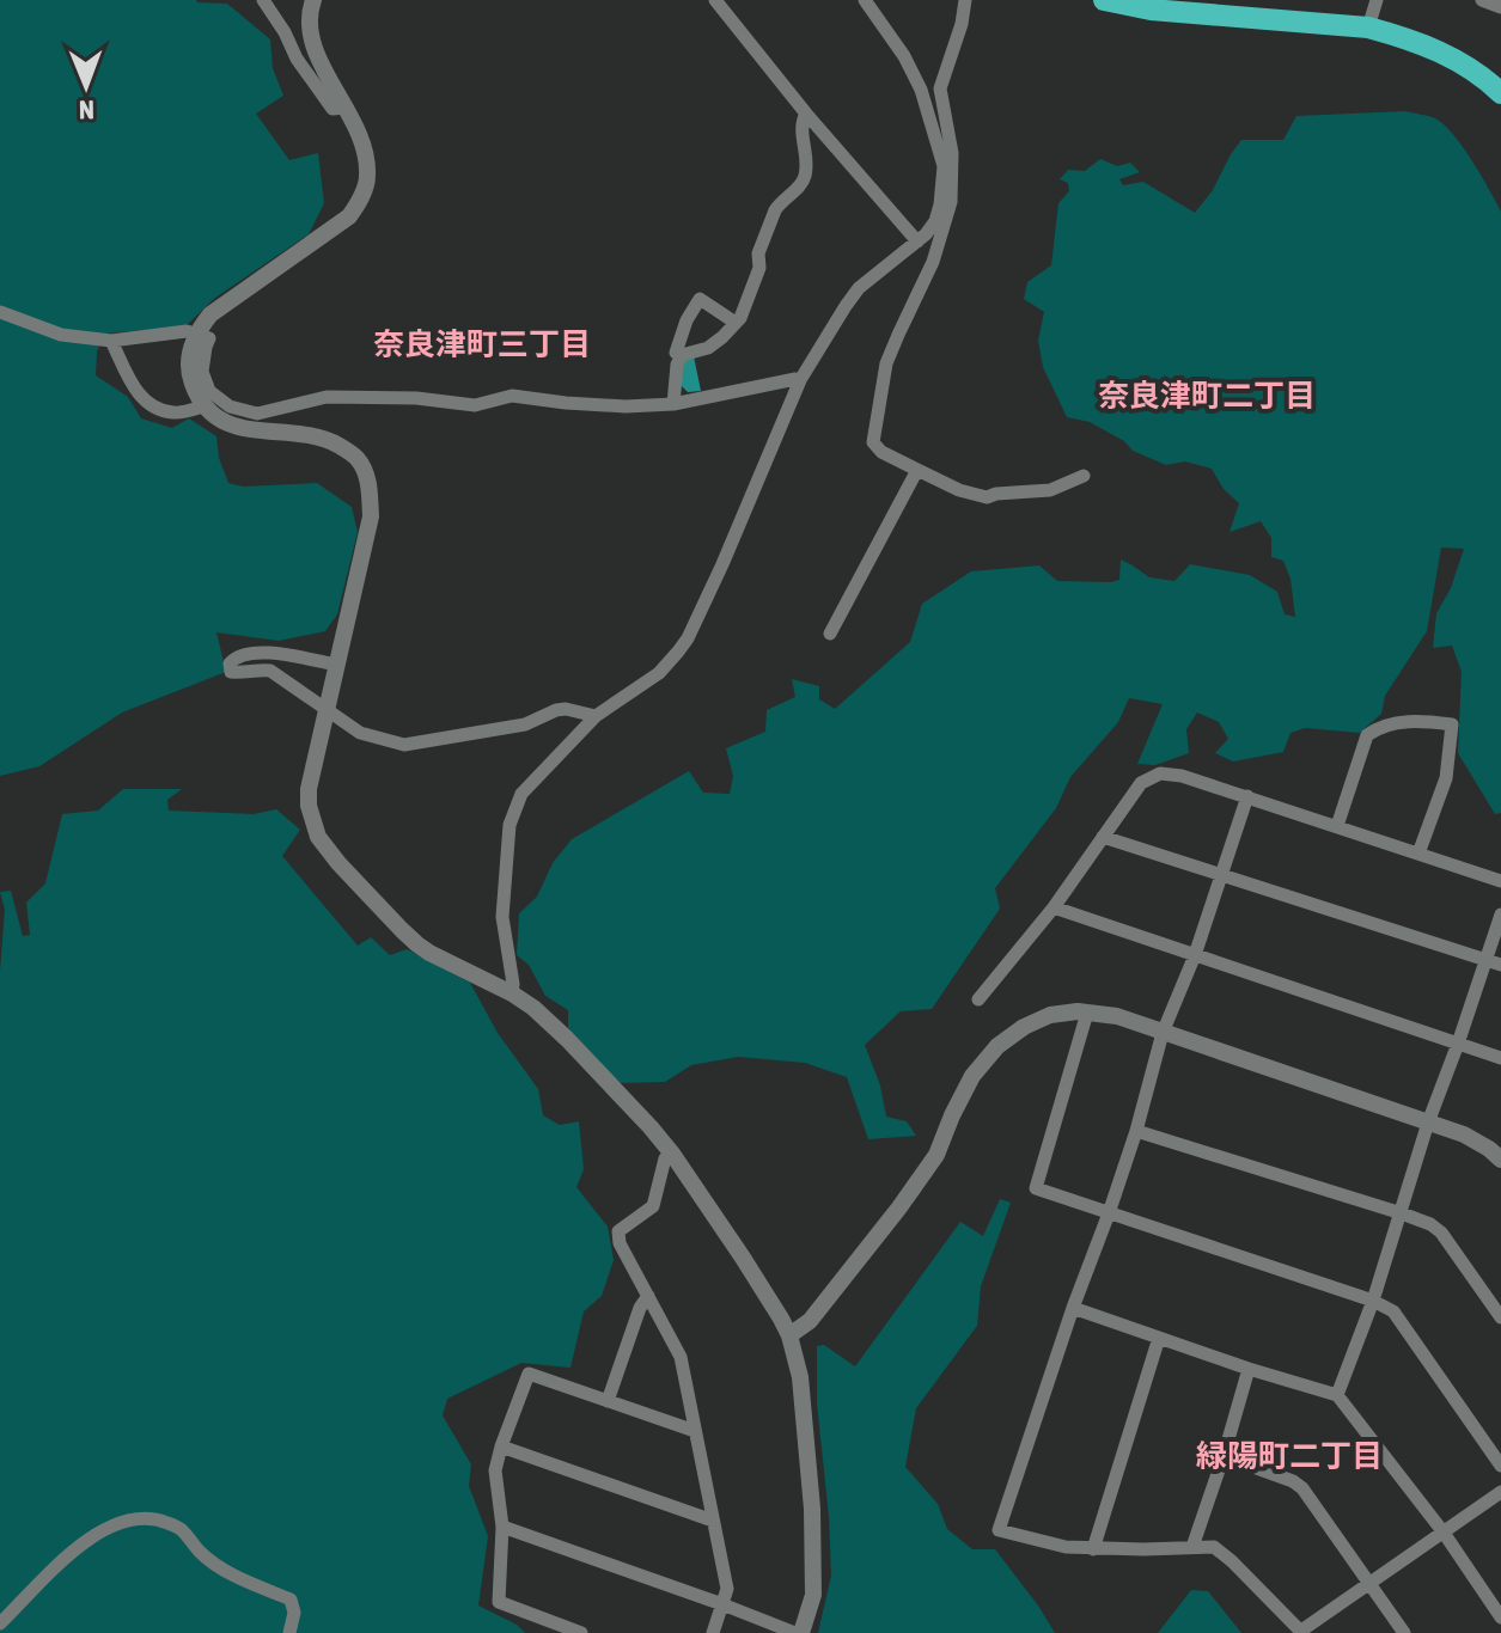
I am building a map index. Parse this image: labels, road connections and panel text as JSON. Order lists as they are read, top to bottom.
{
  "districts": ["奈良津町三丁目", "奈良津町二丁目", "緑陽町二丁目"],
  "north": "bottom"
}
